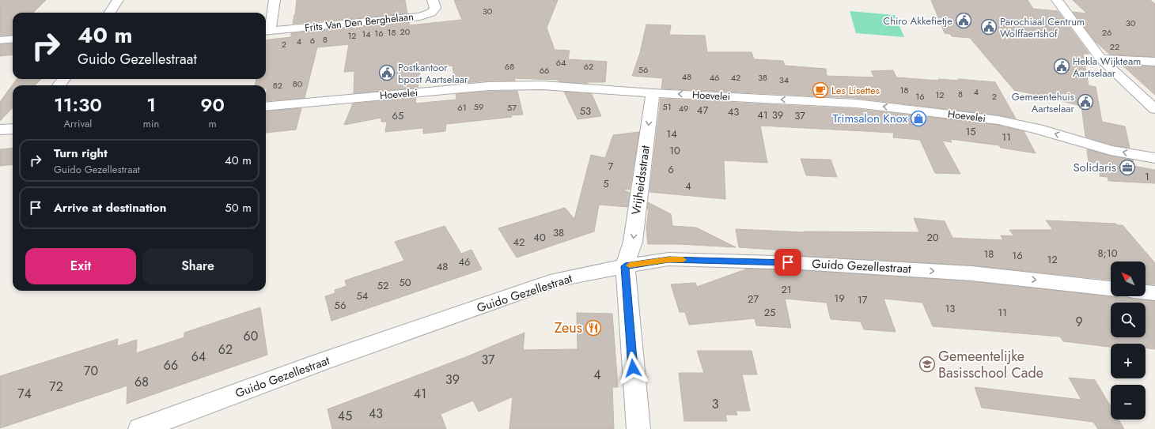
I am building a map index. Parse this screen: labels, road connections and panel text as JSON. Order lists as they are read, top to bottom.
{
  "streets": {
    "street": [
      "Frits Van Den Berghelaan",
      "Hoevelei",
      "Vrijheidsstraat",
      "Guido Gezellestraat"
    ]
  },
  "crossings": [
    ["Hoevelei", "Vrijheidsstraat"],
    ["Vrijheidsstraat", "Guido Gezellestraat"]
  ],
  "one_way": ["Hoevelei", "Vrijheidsstraat", "Guido Gezellestraat"],
  "places": {
    "public building": [
      "Chiro Akkefietje",
      "Parochiaal Centrum Wolffaertshof",
      "Hekla Wijkteam Aartselaar",
      "Postkantoor bpost Aartselaar",
      "Gemeentehuis Aartselaar"
    ],
    "cafe": ["Les Lisettes"],
    "shop": ["Trimsalon Knox"],
    "office": ["Solidaris"],
    "restaurant": ["Zeus"],
    "school or university": ["Gemeentelijke Basisschool Cade"]
  },
  "house_numbers": [
    "30",
    "30",
    "20",
    "18",
    "26",
    "16",
    "14",
    "12",
    "8",
    "6",
    "4",
    "2",
    "22",
    "64",
    "68",
    "62",
    "56",
    "66",
    "48",
    "46",
    "42",
    "38",
    "34",
    "80",
    "82",
    "18",
    "4",
    "8",
    "12",
    "16",
    "2",
    "59",
    "51",
    "61",
    "57",
    "49",
    "47",
    "53",
    "43",
    "41",
    "39",
    "65",
    "37",
    "15",
    "14",
    "11",
    "10",
    "7",
    "6",
    "1",
    "5",
    "4",
    "38",
    "40",
    "20",
    "42",
    "8;10",
    "18",
    "16",
    "12",
    "46",
    "48",
    "50",
    "52",
    "21",
    "54",
    "19",
    "27",
    "17",
    "56",
    "13",
    "25",
    "11",
    "9",
    "60",
    "62",
    "64",
    "37",
    "66",
    "70",
    "4",
    "39",
    "68",
    "72",
    "74",
    "41",
    "3",
    "43",
    "45"
  ],
  "north": "top left",
  "page": {
    "turn": ["40 m", "Guido Gezellestraat"],
    "eta": [
      "11:30",
      "Arrival",
      "1",
      "min",
      "90",
      "m"
    ],
    "list": [
      {
        "name": "Turn right",
        "note": "Guido Gezellestraat",
        "value": "40 m"
      },
      {
        "name": "Arrive at destination",
        "value": "50 m"
      }
    ],
    "buttons": ["Exit", "Share"],
    "map_buttons": ["+", "−"]
  }
}
